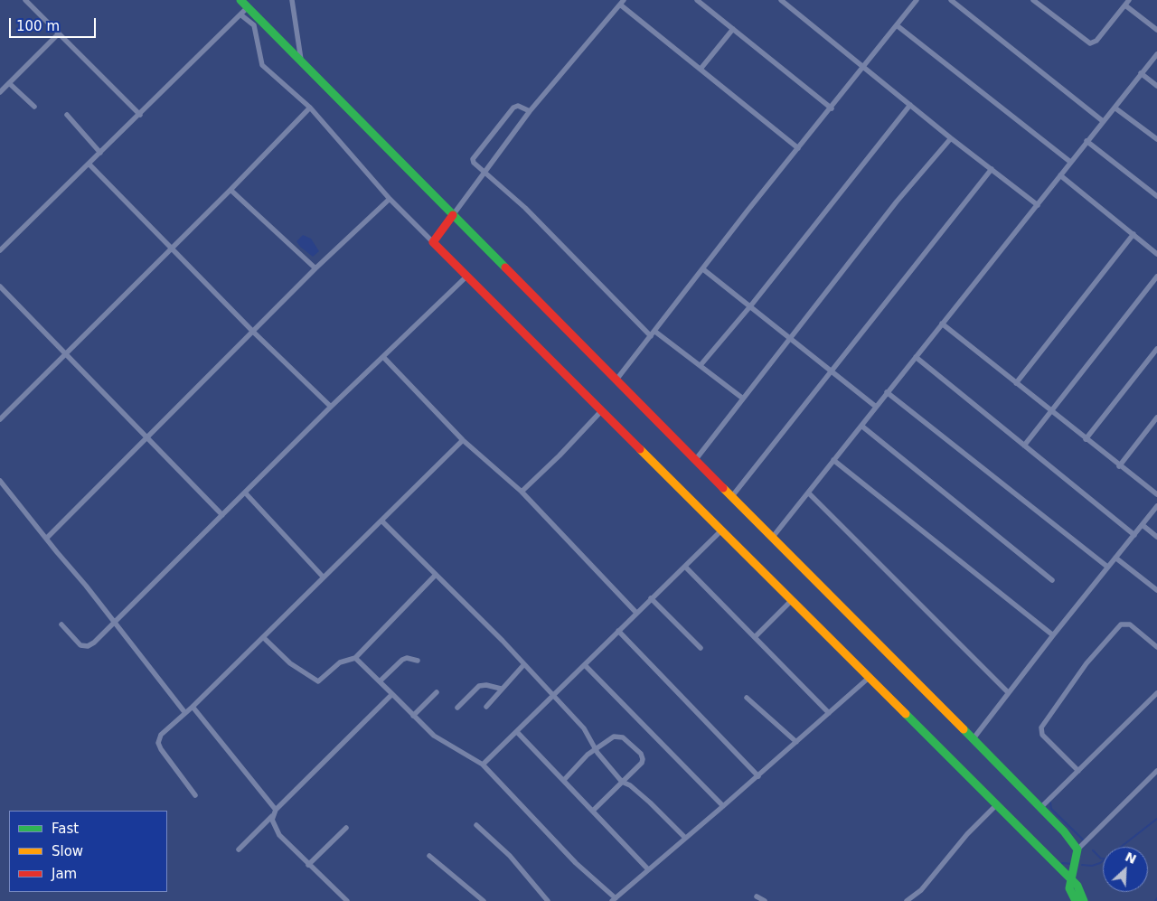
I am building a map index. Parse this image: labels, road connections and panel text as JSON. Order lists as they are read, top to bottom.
{
  "legend": ["Fast", "Slow", "Jam"],
  "scale_bar": "100 m",
  "north": "top right"
}
